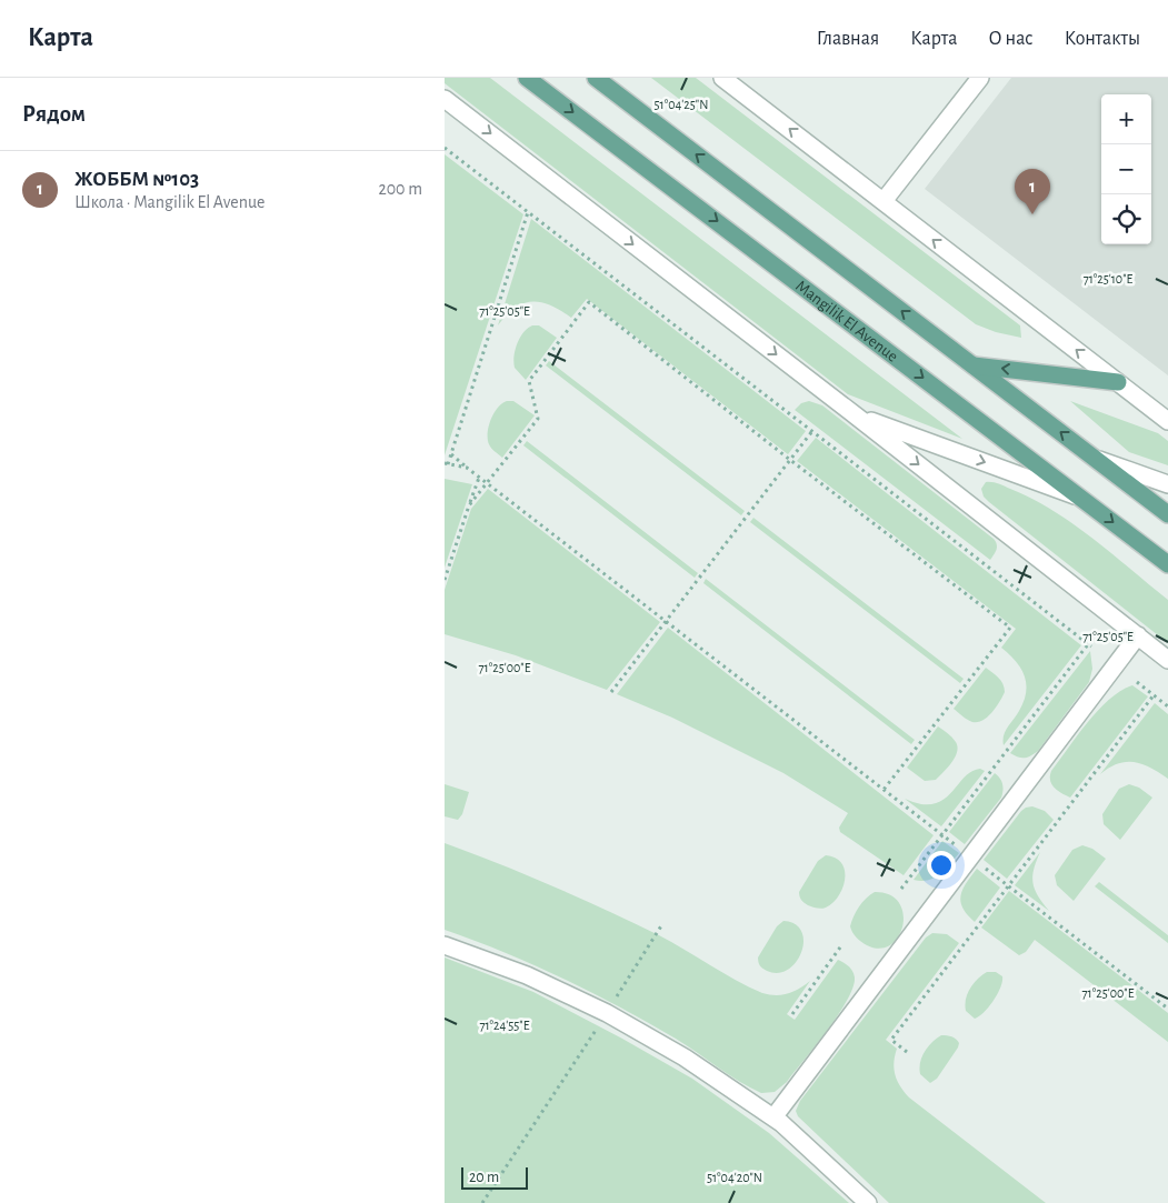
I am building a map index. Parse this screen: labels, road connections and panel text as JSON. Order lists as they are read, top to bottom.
{
  "streets": {
    "main road": ["Mangilik El Avenue"]
  },
  "scale_bar": "20 m",
  "page": {
    "header": "Карта",
    "nav": [
      "Главная",
      "Карта",
      "О нас",
      "Контакты"
    ],
    "heading": "Рядом",
    "map_buttons": ["+", "−"],
    "list": [
      {
        "mark": "1",
        "name": "ЖОББМ №103",
        "note": "Школа · Mangilik El Avenue",
        "value": "200 m"
      }
    ],
    "pins": "1",
    "scale": "20 m"
  },
  "coordinates": [
    "51°04'25\"N",
    "71°25'10\"E",
    "71°25'05\"E",
    "71°25'00\"E",
    "71°24'55\"E",
    "51°04'20\"N"
  ]
}
